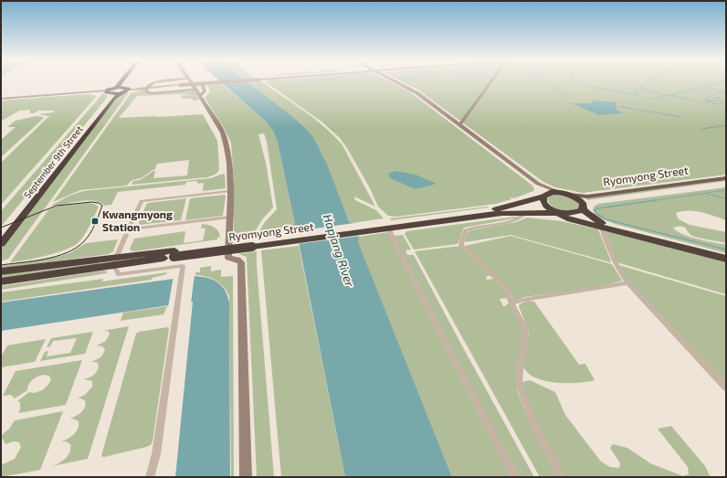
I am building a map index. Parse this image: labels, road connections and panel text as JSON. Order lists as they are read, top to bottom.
{
  "streets": {
    "highway": ["September 9th Street", "Ryomyong Street"]
  },
  "water": ["Hapjang River"],
  "places": {
    "transit": ["Kwangmyong Station"]
  }
}
